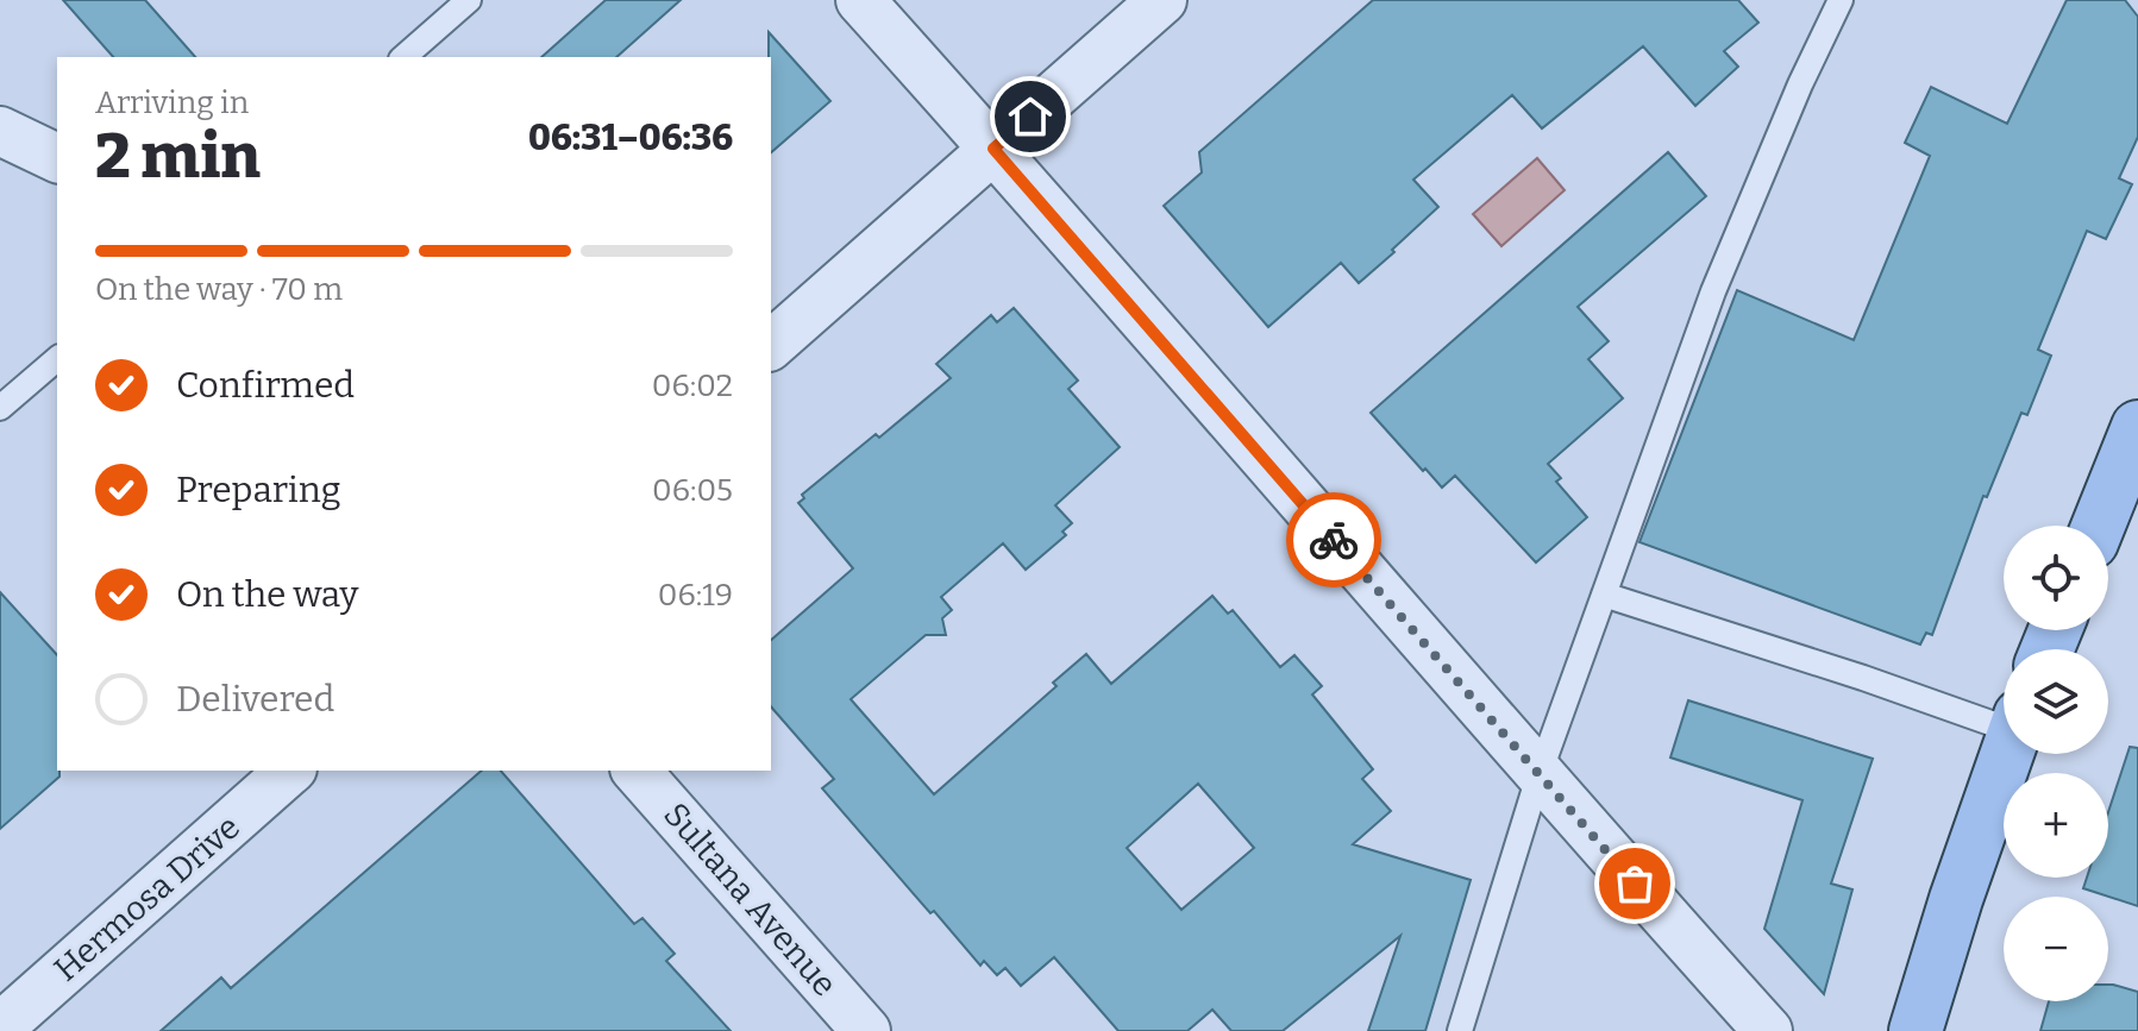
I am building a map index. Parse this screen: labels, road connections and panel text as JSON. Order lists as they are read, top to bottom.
{
  "streets": {
    "street": ["Hermosa Drive", "Sultana Avenue"]
  },
  "page": {
    "heading": ["2 min", "Arriving in", "06:31–06:36"],
    "bar": "On the way · 70 m",
    "list": [
      ["Confirmed", "06:02"],
      ["Preparing", "06:05"],
      ["On the way", "06:19"],
      "Delivered"
    ],
    "map_buttons": ["+", "−"]
  }
}
